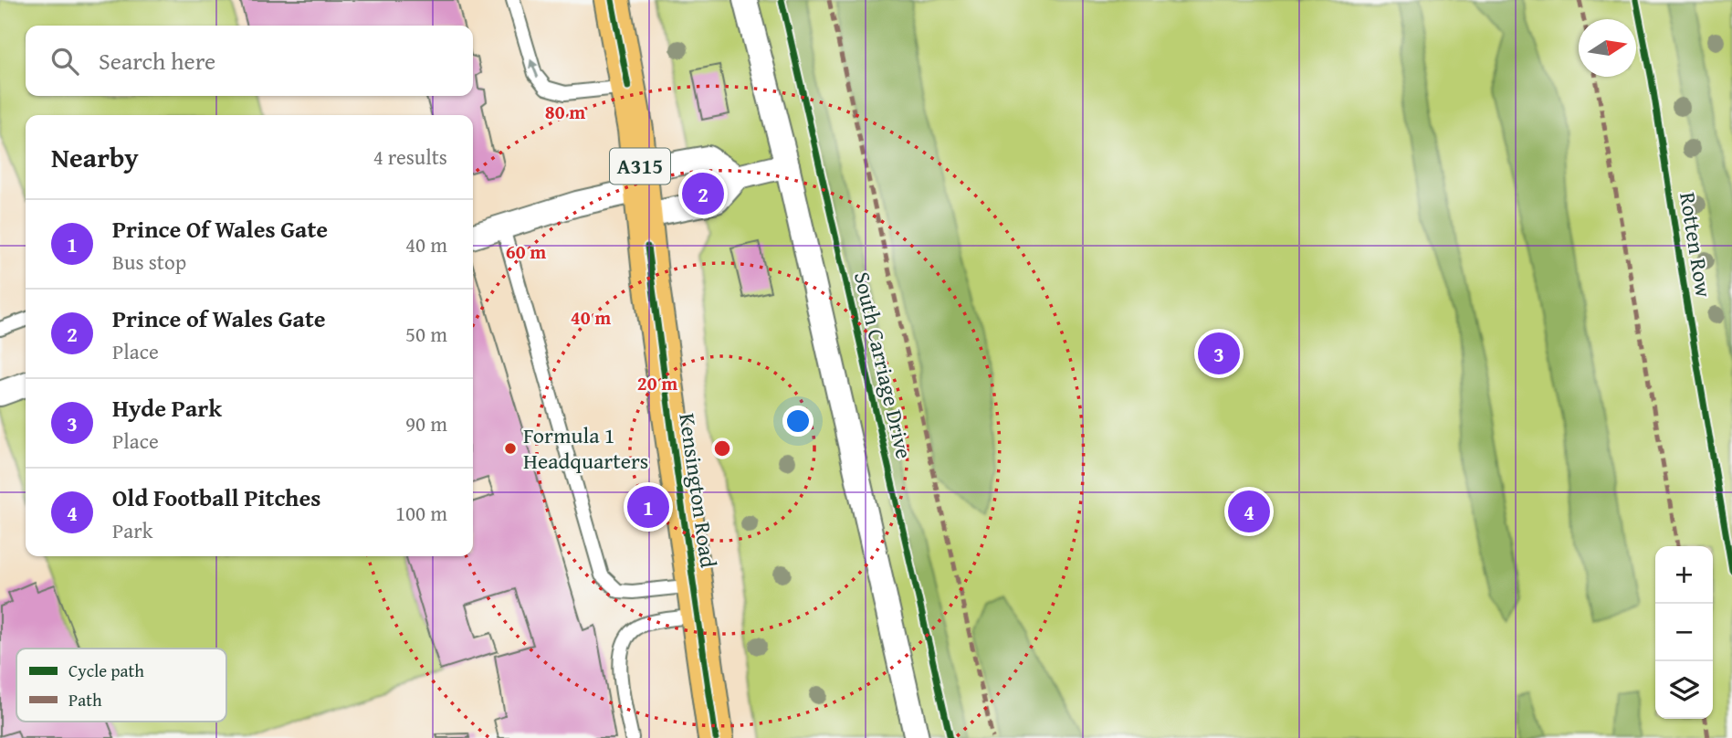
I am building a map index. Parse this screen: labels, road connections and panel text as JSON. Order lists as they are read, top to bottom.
{
  "streets": {
    "main road": ["A315", "Kensington Road"],
    "cycle path": ["Rotten Row", "South Carriage Drive"]
  },
  "places": ["Formula 1 Headquarters"],
  "legend": ["Cycle path", "Path"],
  "north": "right",
  "page": {
    "search": "Search here",
    "heading": ["Nearby", "4 results"],
    "pins": [
      "2",
      "3",
      "1",
      "4"
    ],
    "list": [
      {
        "mark": "1",
        "name": "Prince Of Wales Gate",
        "note": "Bus stop",
        "value": "40 m"
      },
      {
        "mark": "2",
        "name": "Prince of Wales Gate",
        "note": "Place",
        "value": "50 m"
      },
      {
        "mark": "3",
        "name": "Hyde Park",
        "note": "Place",
        "value": "90 m"
      },
      {
        "mark": "4",
        "name": "Old Football Pitches",
        "note": "Park",
        "value": "100 m"
      }
    ],
    "map_buttons": ["+", "−"]
  },
  "rings": [
    "80 m",
    "60 m",
    "40 m",
    "20 m"
  ]
}
